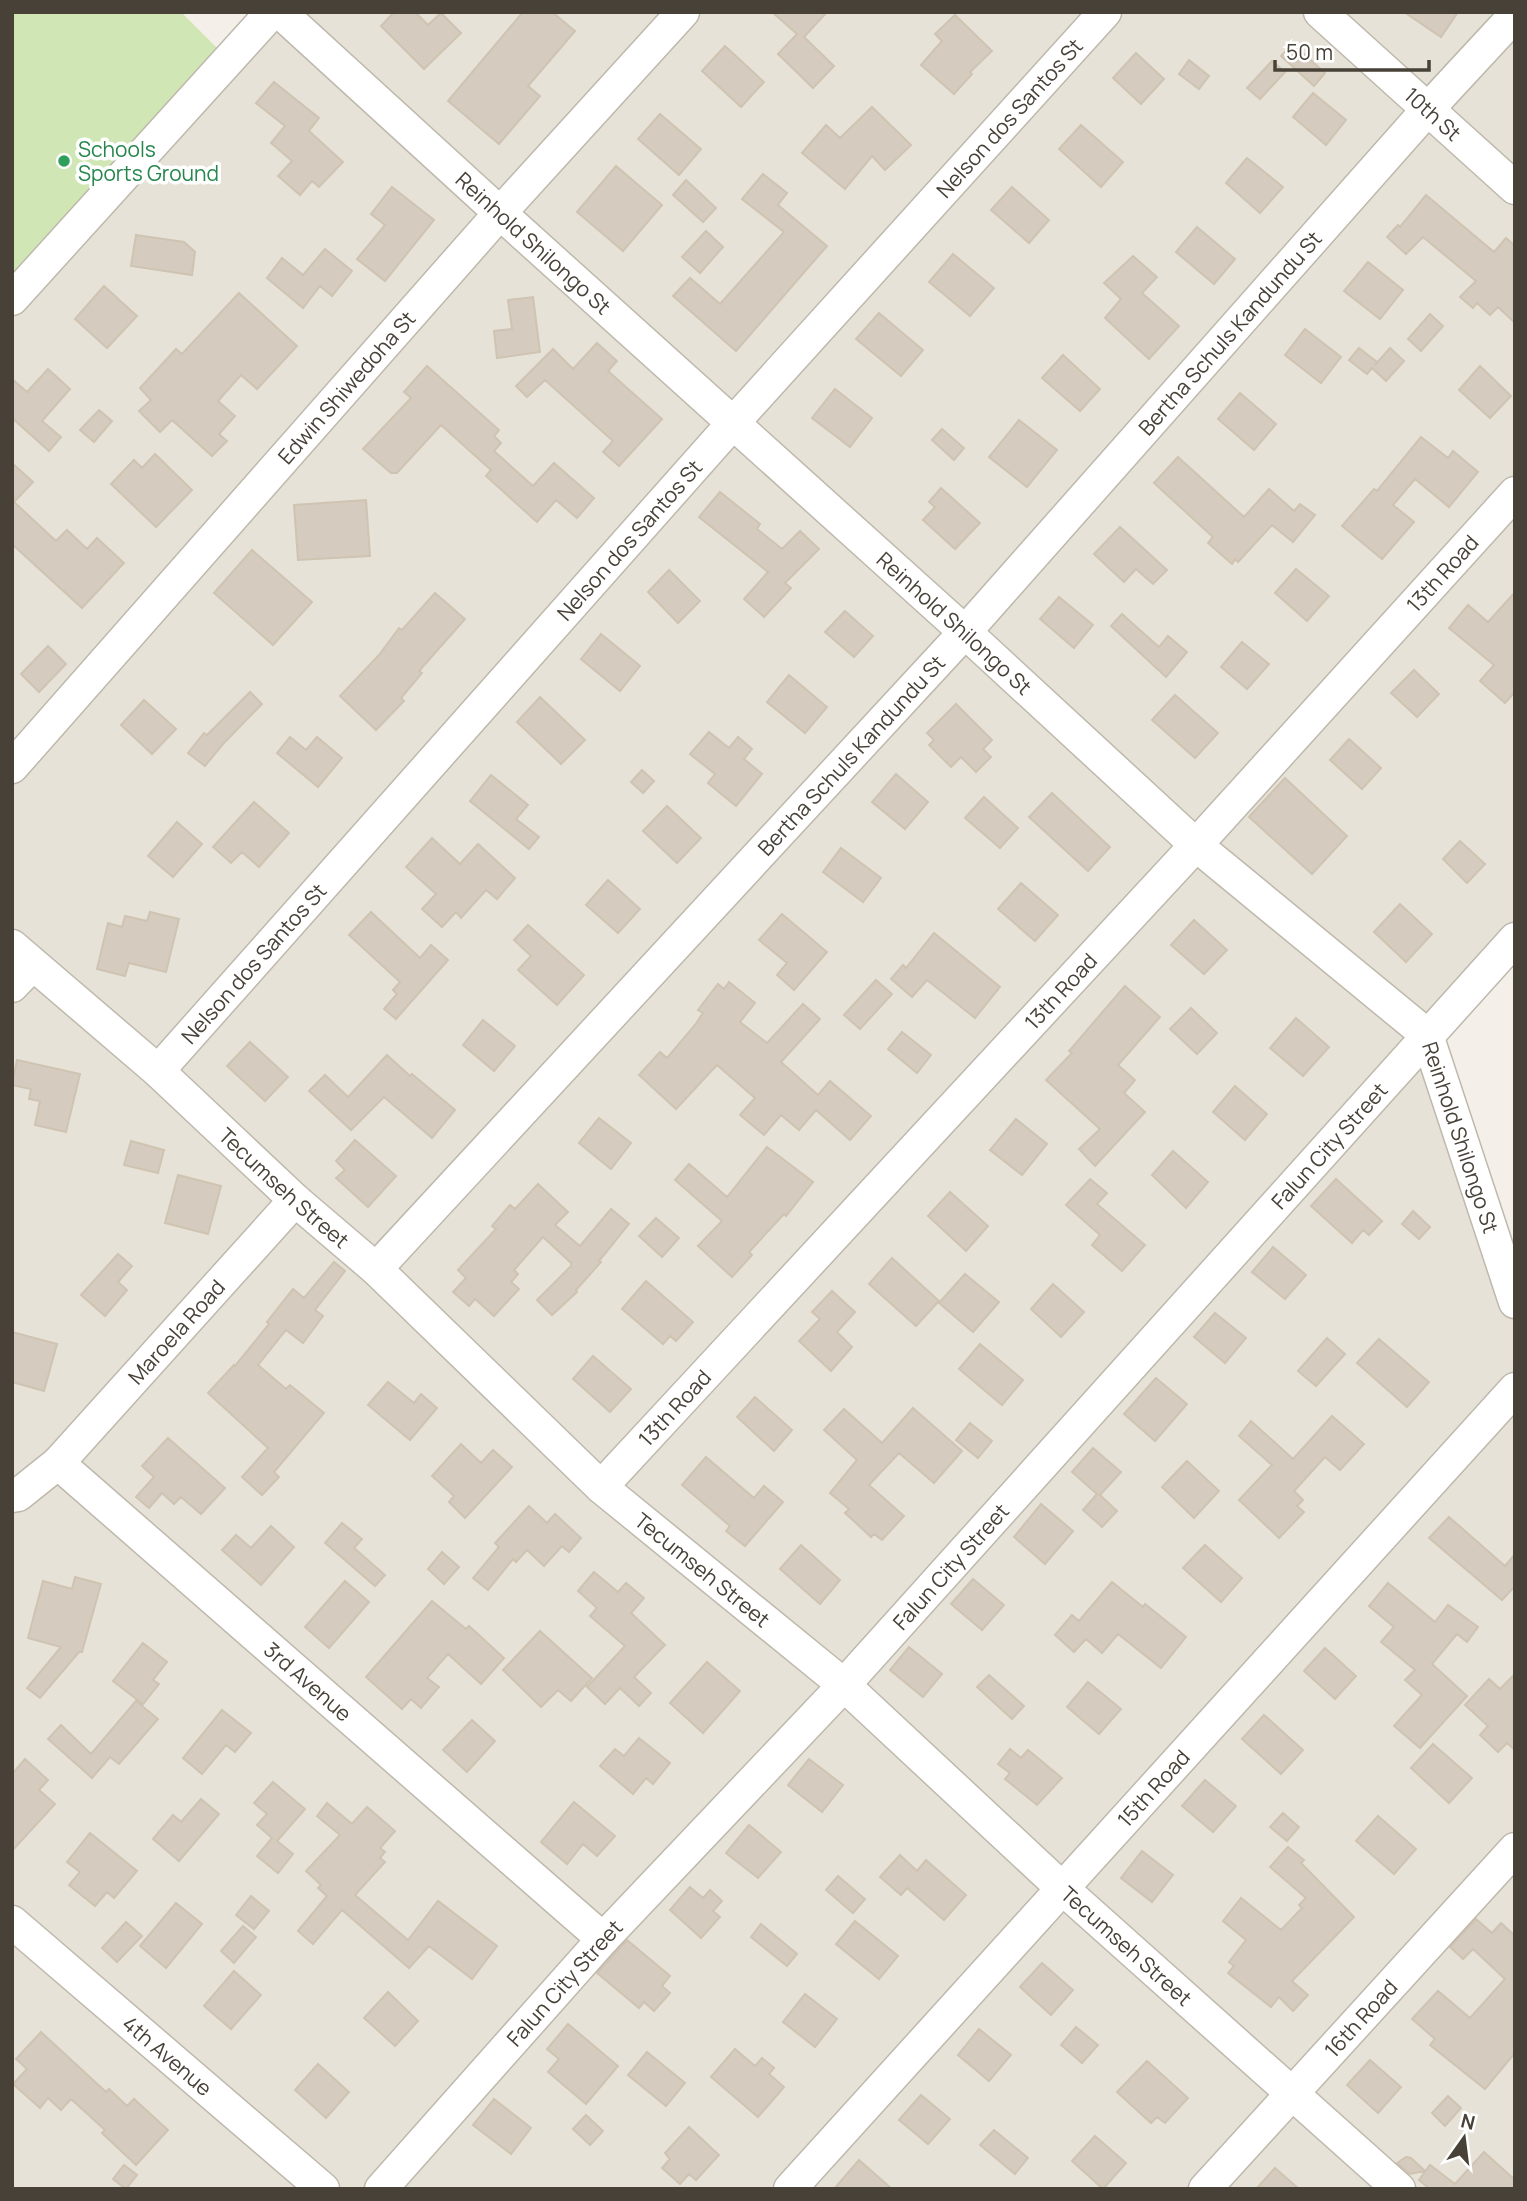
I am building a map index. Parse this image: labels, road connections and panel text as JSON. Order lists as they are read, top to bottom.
{
  "streets": {
    "street": [
      "10th St",
      "Nelson dos Santos St",
      "Reinhold Shilongo St",
      "Bertha Schuls Kandundu St",
      "Edwin Shiwedoha St",
      "13th Road",
      "Falun City Street",
      "Tecumseh Street",
      "Maroela Road",
      "3rd Avenue",
      "15th Road",
      "16th Road",
      "4th Avenue"
    ]
  },
  "crossings": [
    ["10th St", "Bertha Schuls Kandundu St"],
    ["Nelson dos Santos St", "Reinhold Shilongo St"],
    ["Nelson dos Santos St", "Tecumseh Street"],
    ["Reinhold Shilongo St", "Bertha Schuls Kandundu St"],
    ["Reinhold Shilongo St", "Edwin Shiwedoha St"],
    ["Reinhold Shilongo St", "13th Road"],
    ["Reinhold Shilongo St", "Falun City Street"],
    ["Bertha Schuls Kandundu St", "Tecumseh Street"],
    ["13th Road", "Tecumseh Street"],
    ["Falun City Street", "Tecumseh Street"],
    ["Falun City Street", "3rd Avenue"],
    ["Tecumseh Street", "Maroela Road"],
    ["Tecumseh Street", "15th Road"],
    ["Tecumseh Street", "16th Road"],
    ["Maroela Road", "3rd Avenue"]
  ],
  "places": ["Schools Sports Ground"],
  "scale_bar": "50 m",
  "north": "top"
}
